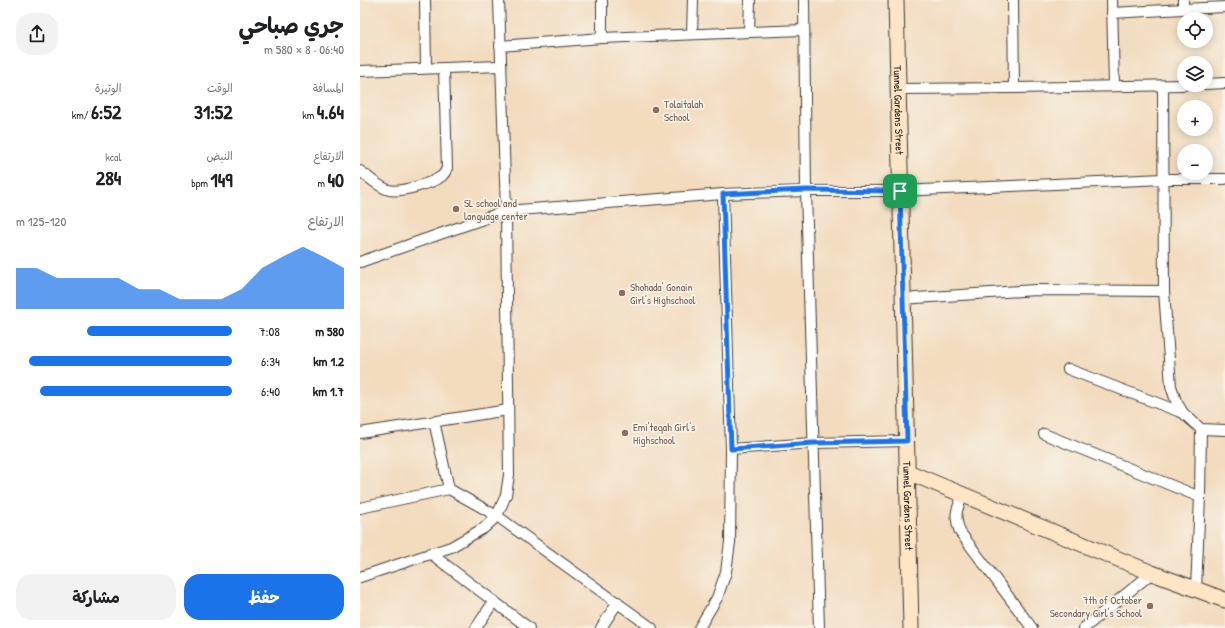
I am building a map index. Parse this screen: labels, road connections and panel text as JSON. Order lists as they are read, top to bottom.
{
  "streets": {
    "main road": ["Tunnel Gardens Street"]
  },
  "places": [
    "Tolaitalah School",
    "SL school and language center",
    "Shohada' Gonain Girl's Highschool",
    "Emi'teqah Girl's Highschool",
    "7th of October Secondary Girl's School"
  ],
  "page": {
    "heading": ["جري صباحي", "06:40 · 8 × 580 m"],
    "map_buttons": ["+", "−"],
    "stats": [
      ["المسافة", "4.64 km"],
      ["الوقت", "31:52"],
      ["الوتيرة", "6:52 /km"],
      ["الارتفاع", "40 m"],
      ["النبض", "149 bpm"],
      ["kcal", "284"]
    ],
    "chart": ["الارتفاع", "120–125 m"],
    "list": [
      {
        "name": "580 m",
        "note": "7:08"
      },
      {
        "name": "1.2 km",
        "note": "6:34"
      },
      {
        "name": "1.7 km",
        "note": "6:40"
      }
    ],
    "buttons": ["حفظ", "مشاركة"]
  }
}
